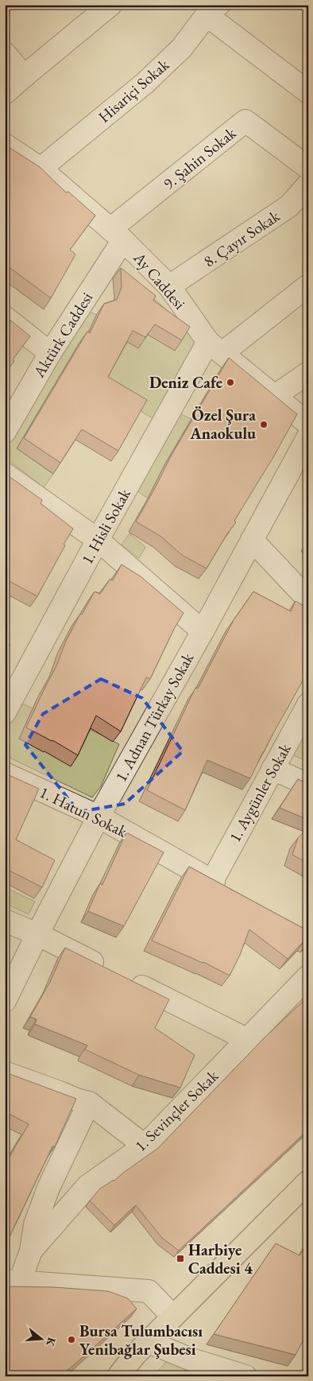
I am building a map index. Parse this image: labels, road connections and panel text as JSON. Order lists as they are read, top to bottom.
{
  "streets": {
    "street": [
      "Hisariçi Sokak",
      "9. Şahin Sokak",
      "8. Çayır Sokak",
      "Ay Caddesi",
      "Aktürk Caddesi",
      "1. Hisli Sokak",
      "1. Adnan Türkay Sokak",
      "1. Aygünler Sokak",
      "1. Hatun Sokak",
      "1. Sevinçler Sokak"
    ]
  },
  "crossings": [
    ["Hisariçi Sokak", "Ay Caddesi"],
    ["9. Şahin Sokak", "Ay Caddesi"],
    ["9. Şahin Sokak", "Aktürk Caddesi"],
    ["8. Çayır Sokak", "Ay Caddesi"],
    ["Ay Caddesi", "Aktürk Caddesi"],
    ["Ay Caddesi", "1. Hisli Sokak"],
    ["1. Adnan Türkay Sokak", "1. Hatun Sokak"],
    ["1. Aygünler Sokak", "1. Hatun Sokak"]
  ],
  "places": {
    "other": ["Deniz Cafe", "Özel Şura Anaokulu", "Bursa Tulumbacısı Yenibağlar Şubesi"],
    "transit": ["Harbiye Caddesi 4"]
  },
  "north": "right"
}
